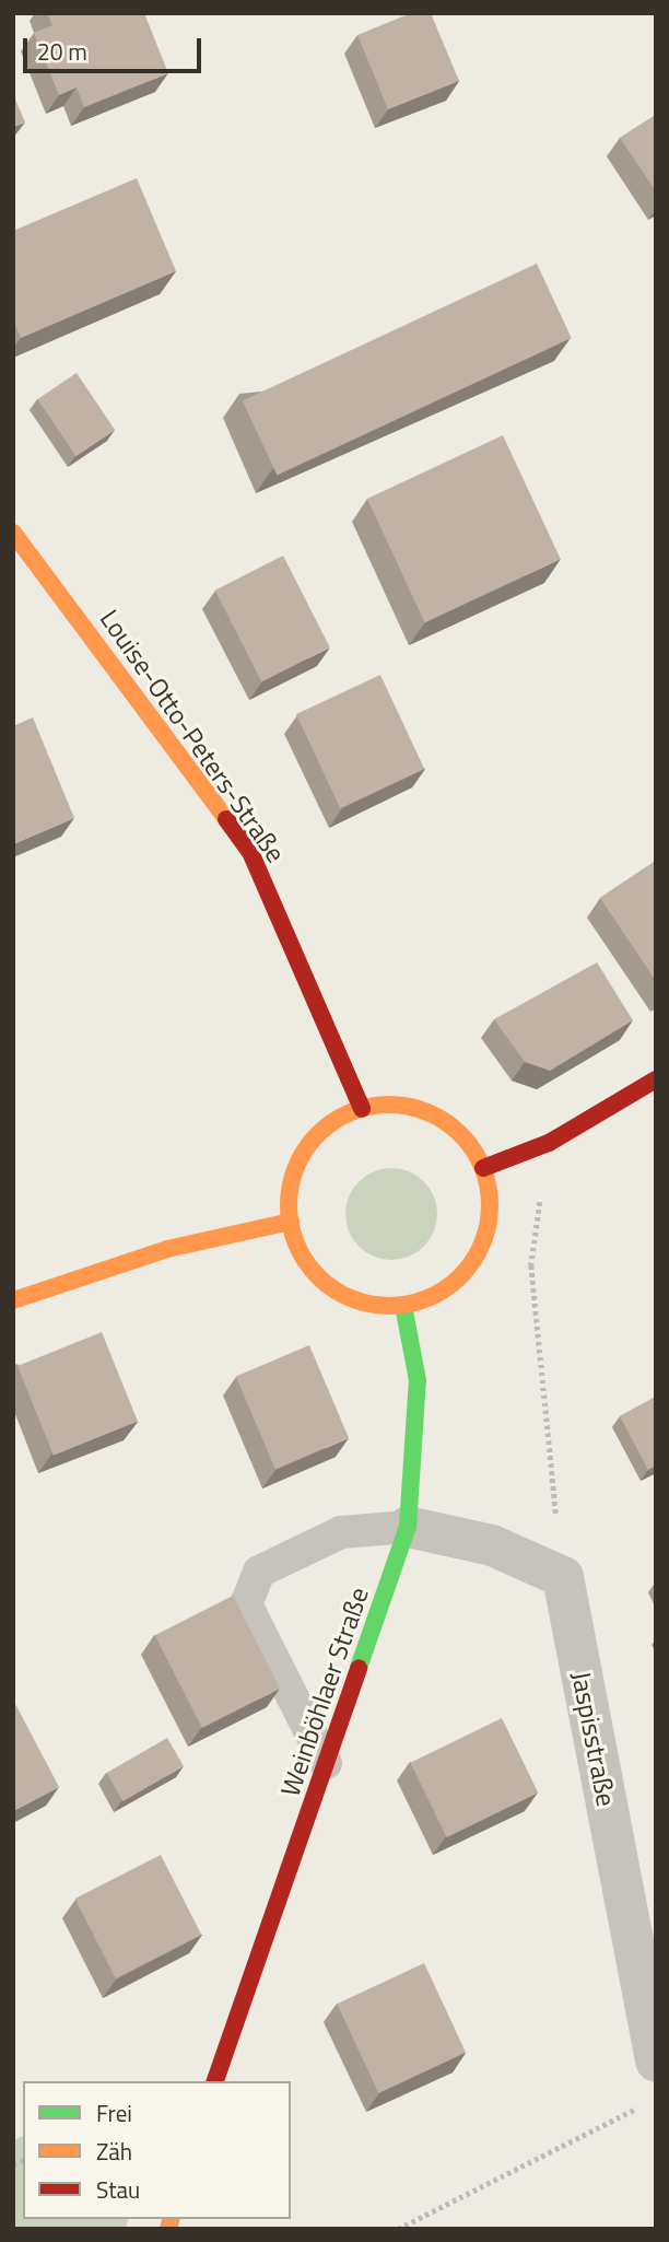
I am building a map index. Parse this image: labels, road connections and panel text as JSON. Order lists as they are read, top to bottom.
{
  "streets": {
    "main road": ["Louise-Otto-Peters-Straße", "Weinböhlaer Straße"],
    "street": ["Jaspisstraße"]
  },
  "crossings": [
    ["Louise-Otto-Peters-Straße", "Weinböhlaer Straße"]
  ],
  "legend": ["Frei", "Zäh", "Stau"],
  "scale_bar": "20 m"
}
